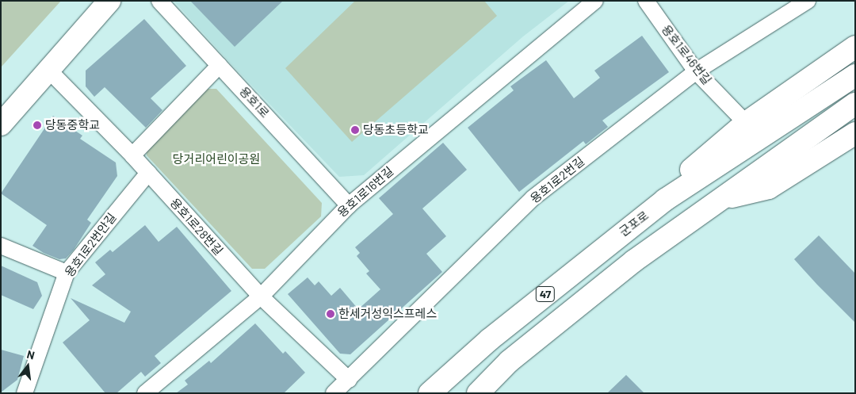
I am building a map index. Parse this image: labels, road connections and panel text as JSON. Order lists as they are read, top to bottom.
{
  "streets": {
    "main road": ["군포로", "47"],
    "street": [
      "용호1로46번길",
      "용호1로",
      "용호1로2번길",
      "용호1로16번길",
      "용호1로28번길",
      "용호1로2번안길"
    ]
  },
  "crossings": [
    ["용호1로46번길", "용호1로2번길"],
    ["용호1로", "용호1로16번길"],
    ["용호1로2번길", "용호1로28번길"],
    ["용호1로16번길", "용호1로28번길"],
    ["용호1로28번길", "용호1로2번안길"]
  ],
  "parks": ["당거리어린이공원"],
  "places": ["당동중학교", "당동초등학교", "한세거성익스프레스"],
  "north": "top"
}
